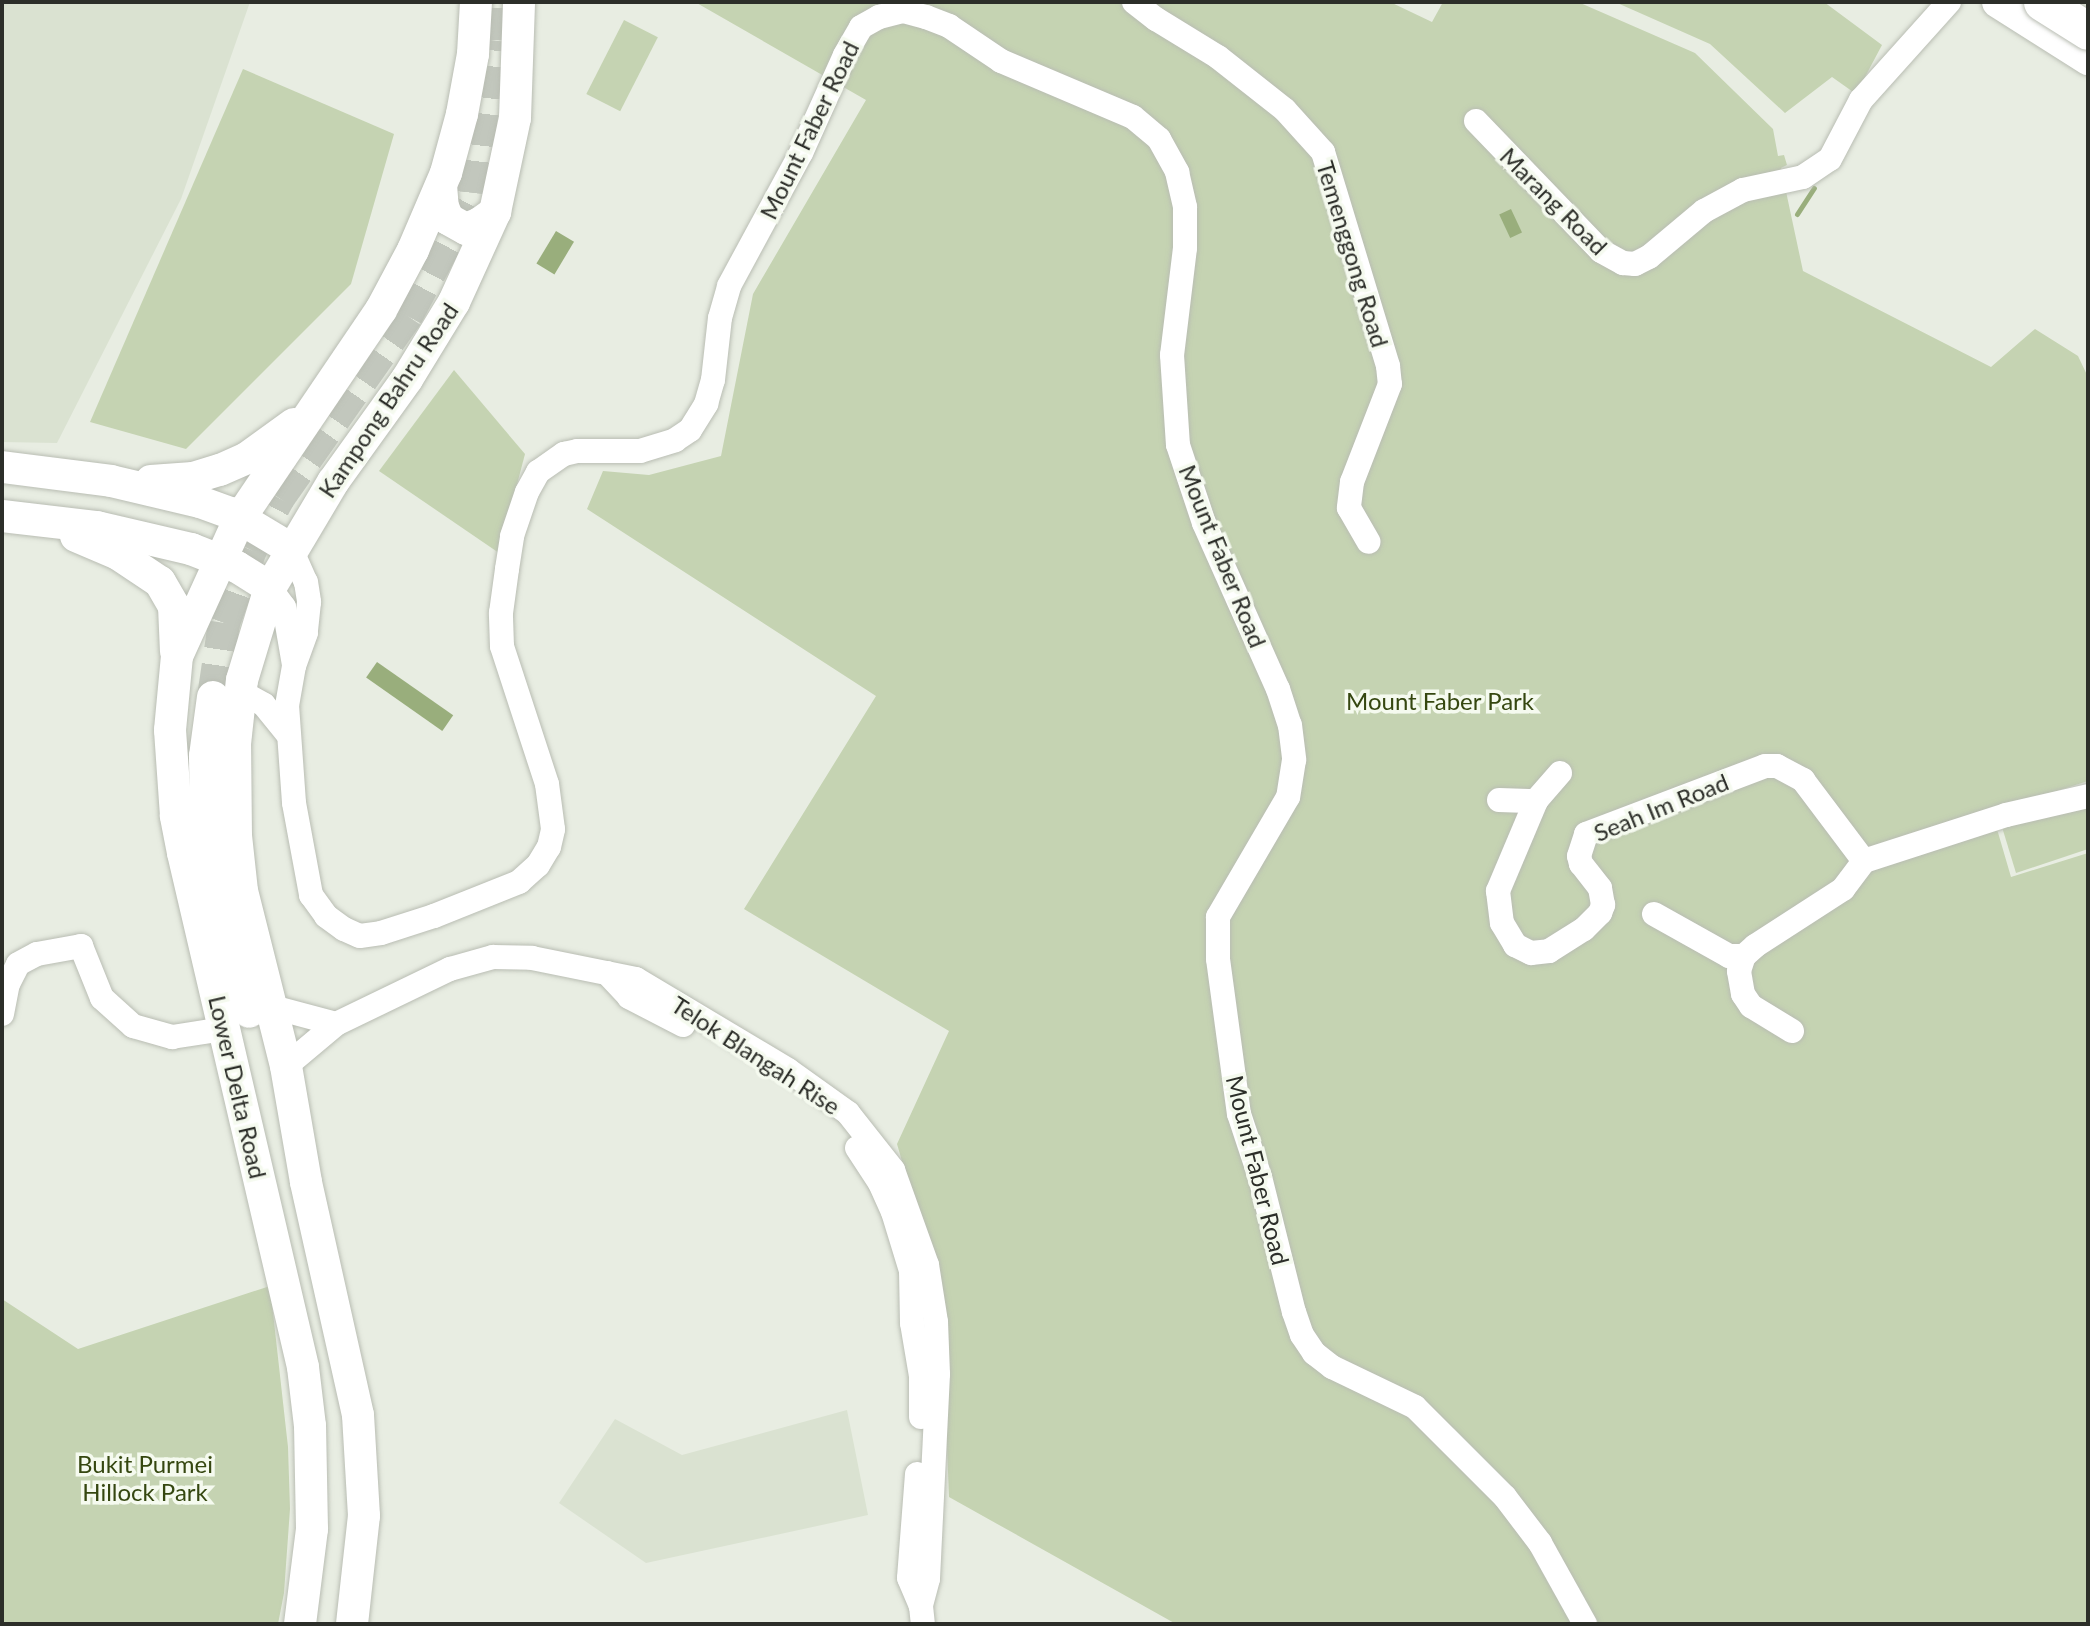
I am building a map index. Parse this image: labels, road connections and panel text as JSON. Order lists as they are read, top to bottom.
{
  "streets": {
    "main road": ["Kampong Bahru Road", "Lower Delta Road"],
    "street": [
      "Mount Faber Road",
      "Marang Road",
      "Temenggong Road",
      "Seah Im Road",
      "Telok Blangah Rise"
    ]
  },
  "crossings": [
    ["Mount Faber Road", "Kampong Bahru Road"],
    ["Mount Faber Road", "Lower Delta Road"],
    ["Kampong Bahru Road", "Lower Delta Road"],
    ["Telok Blangah Rise", "Lower Delta Road"]
  ],
  "parks": ["Mount Faber Park", "Bukit Purmei Hillock Park"]
}
